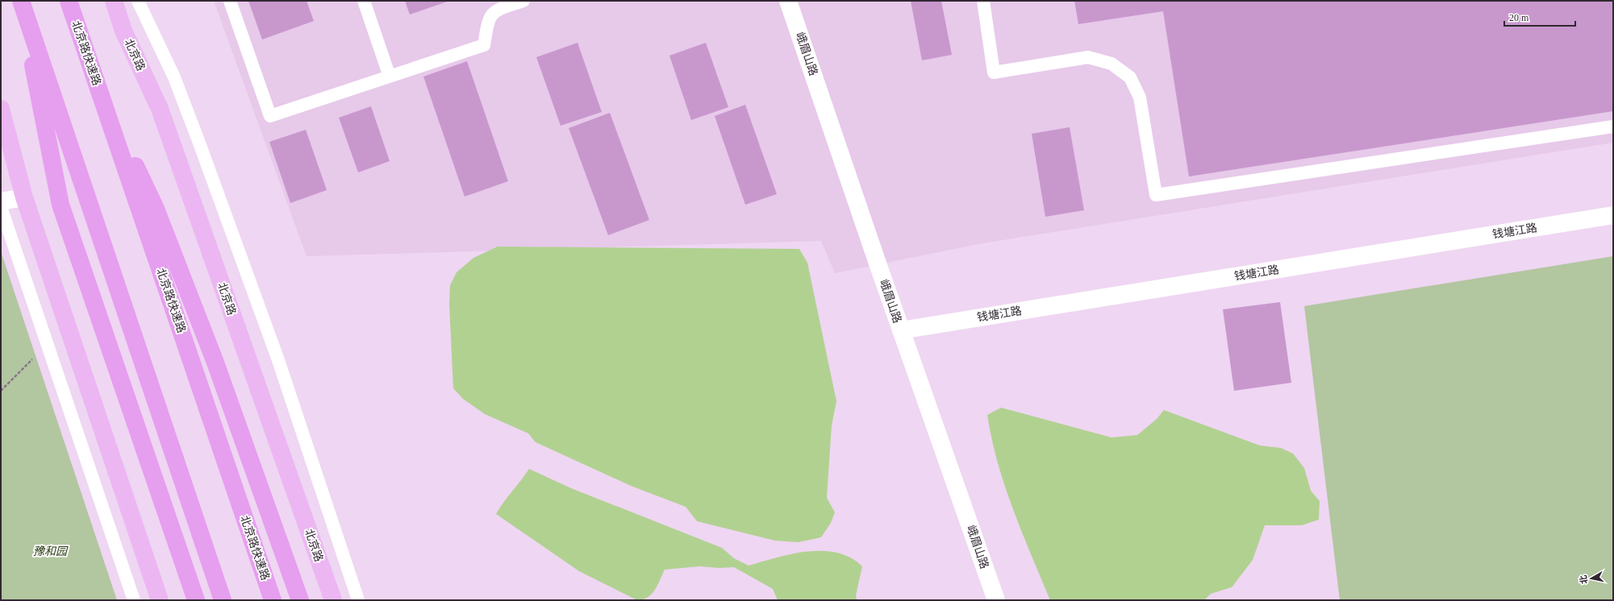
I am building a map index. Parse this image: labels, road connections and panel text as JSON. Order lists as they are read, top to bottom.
{
  "streets": {
    "highway": ["北京路快速路"],
    "main road": ["北京路"],
    "street": ["峨眉山路", "钱塘江路"]
  },
  "crossings": [
    ["峨眉山路", "钱塘江路"]
  ],
  "parks": ["豫和园"],
  "scale_bar": "20 m",
  "north": "left"
}
